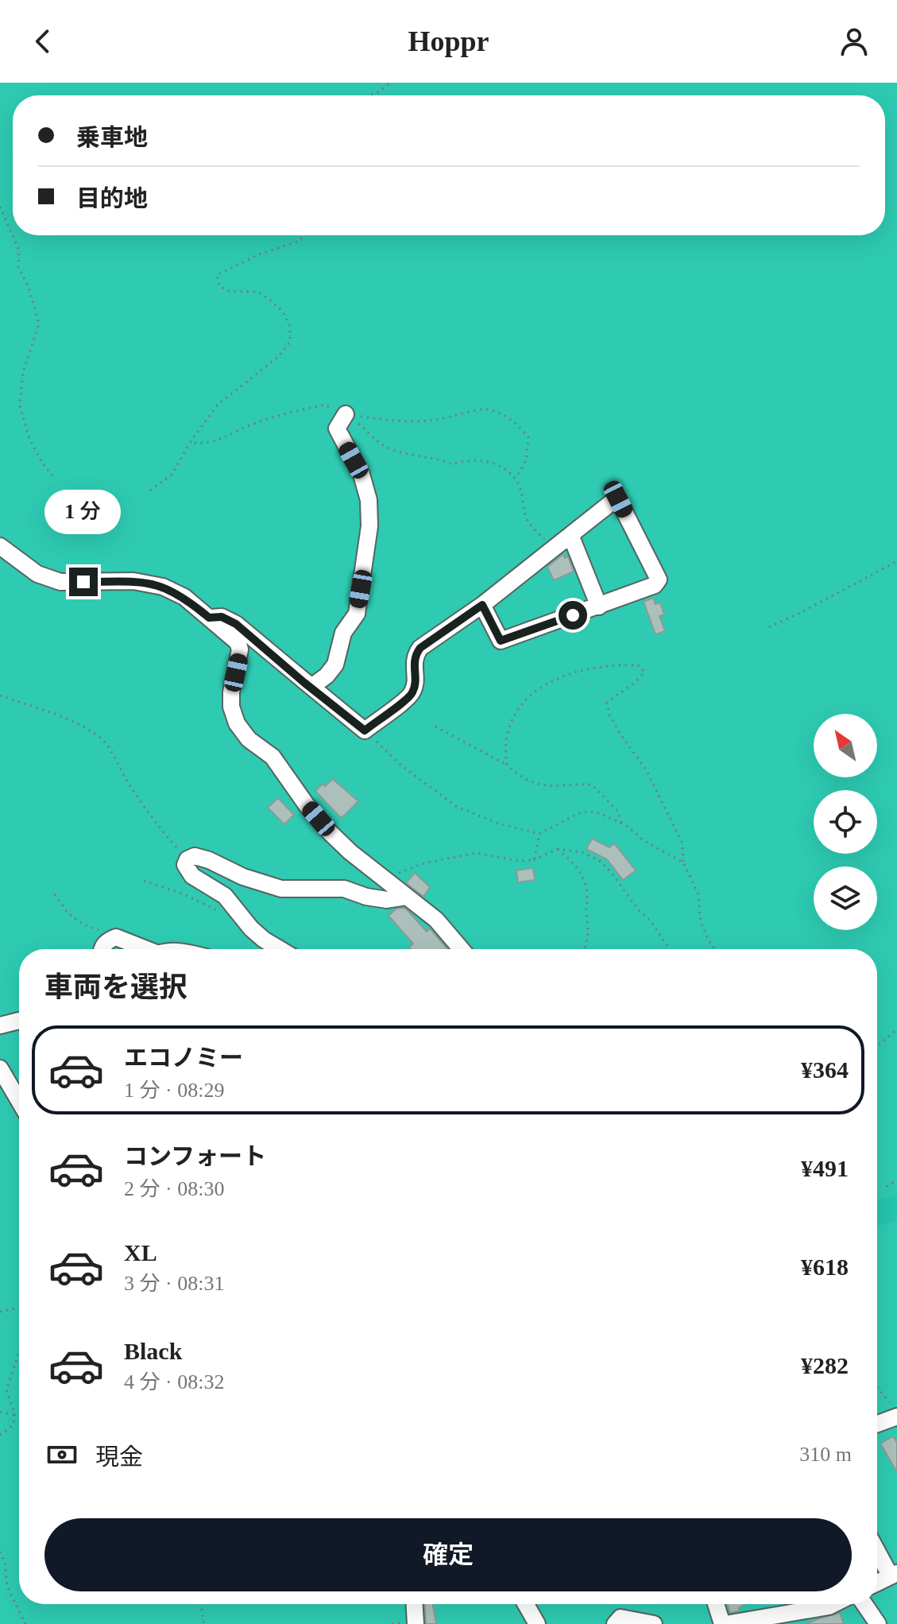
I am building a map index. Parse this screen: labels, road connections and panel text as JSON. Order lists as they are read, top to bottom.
{
  "north": "top left",
  "page": {
    "header": "Hoppr",
    "banner": ["乗車地", "目的地"],
    "bubble": "1 分",
    "heading": "車両を選択",
    "list": [
      {
        "name": "エコノミー",
        "note": "1 分 · 08:29",
        "value": "¥364"
      },
      {
        "name": "コンフォート",
        "note": "2 分 · 08:30",
        "value": "¥491"
      },
      {
        "name": "XL",
        "note": "3 分 · 08:31",
        "value": "¥618"
      },
      {
        "name": "Black",
        "note": "4 分 · 08:32",
        "value": "¥282"
      }
    ],
    "pay": ["現金", "310 m"],
    "buttons": "確定"
  }
}
